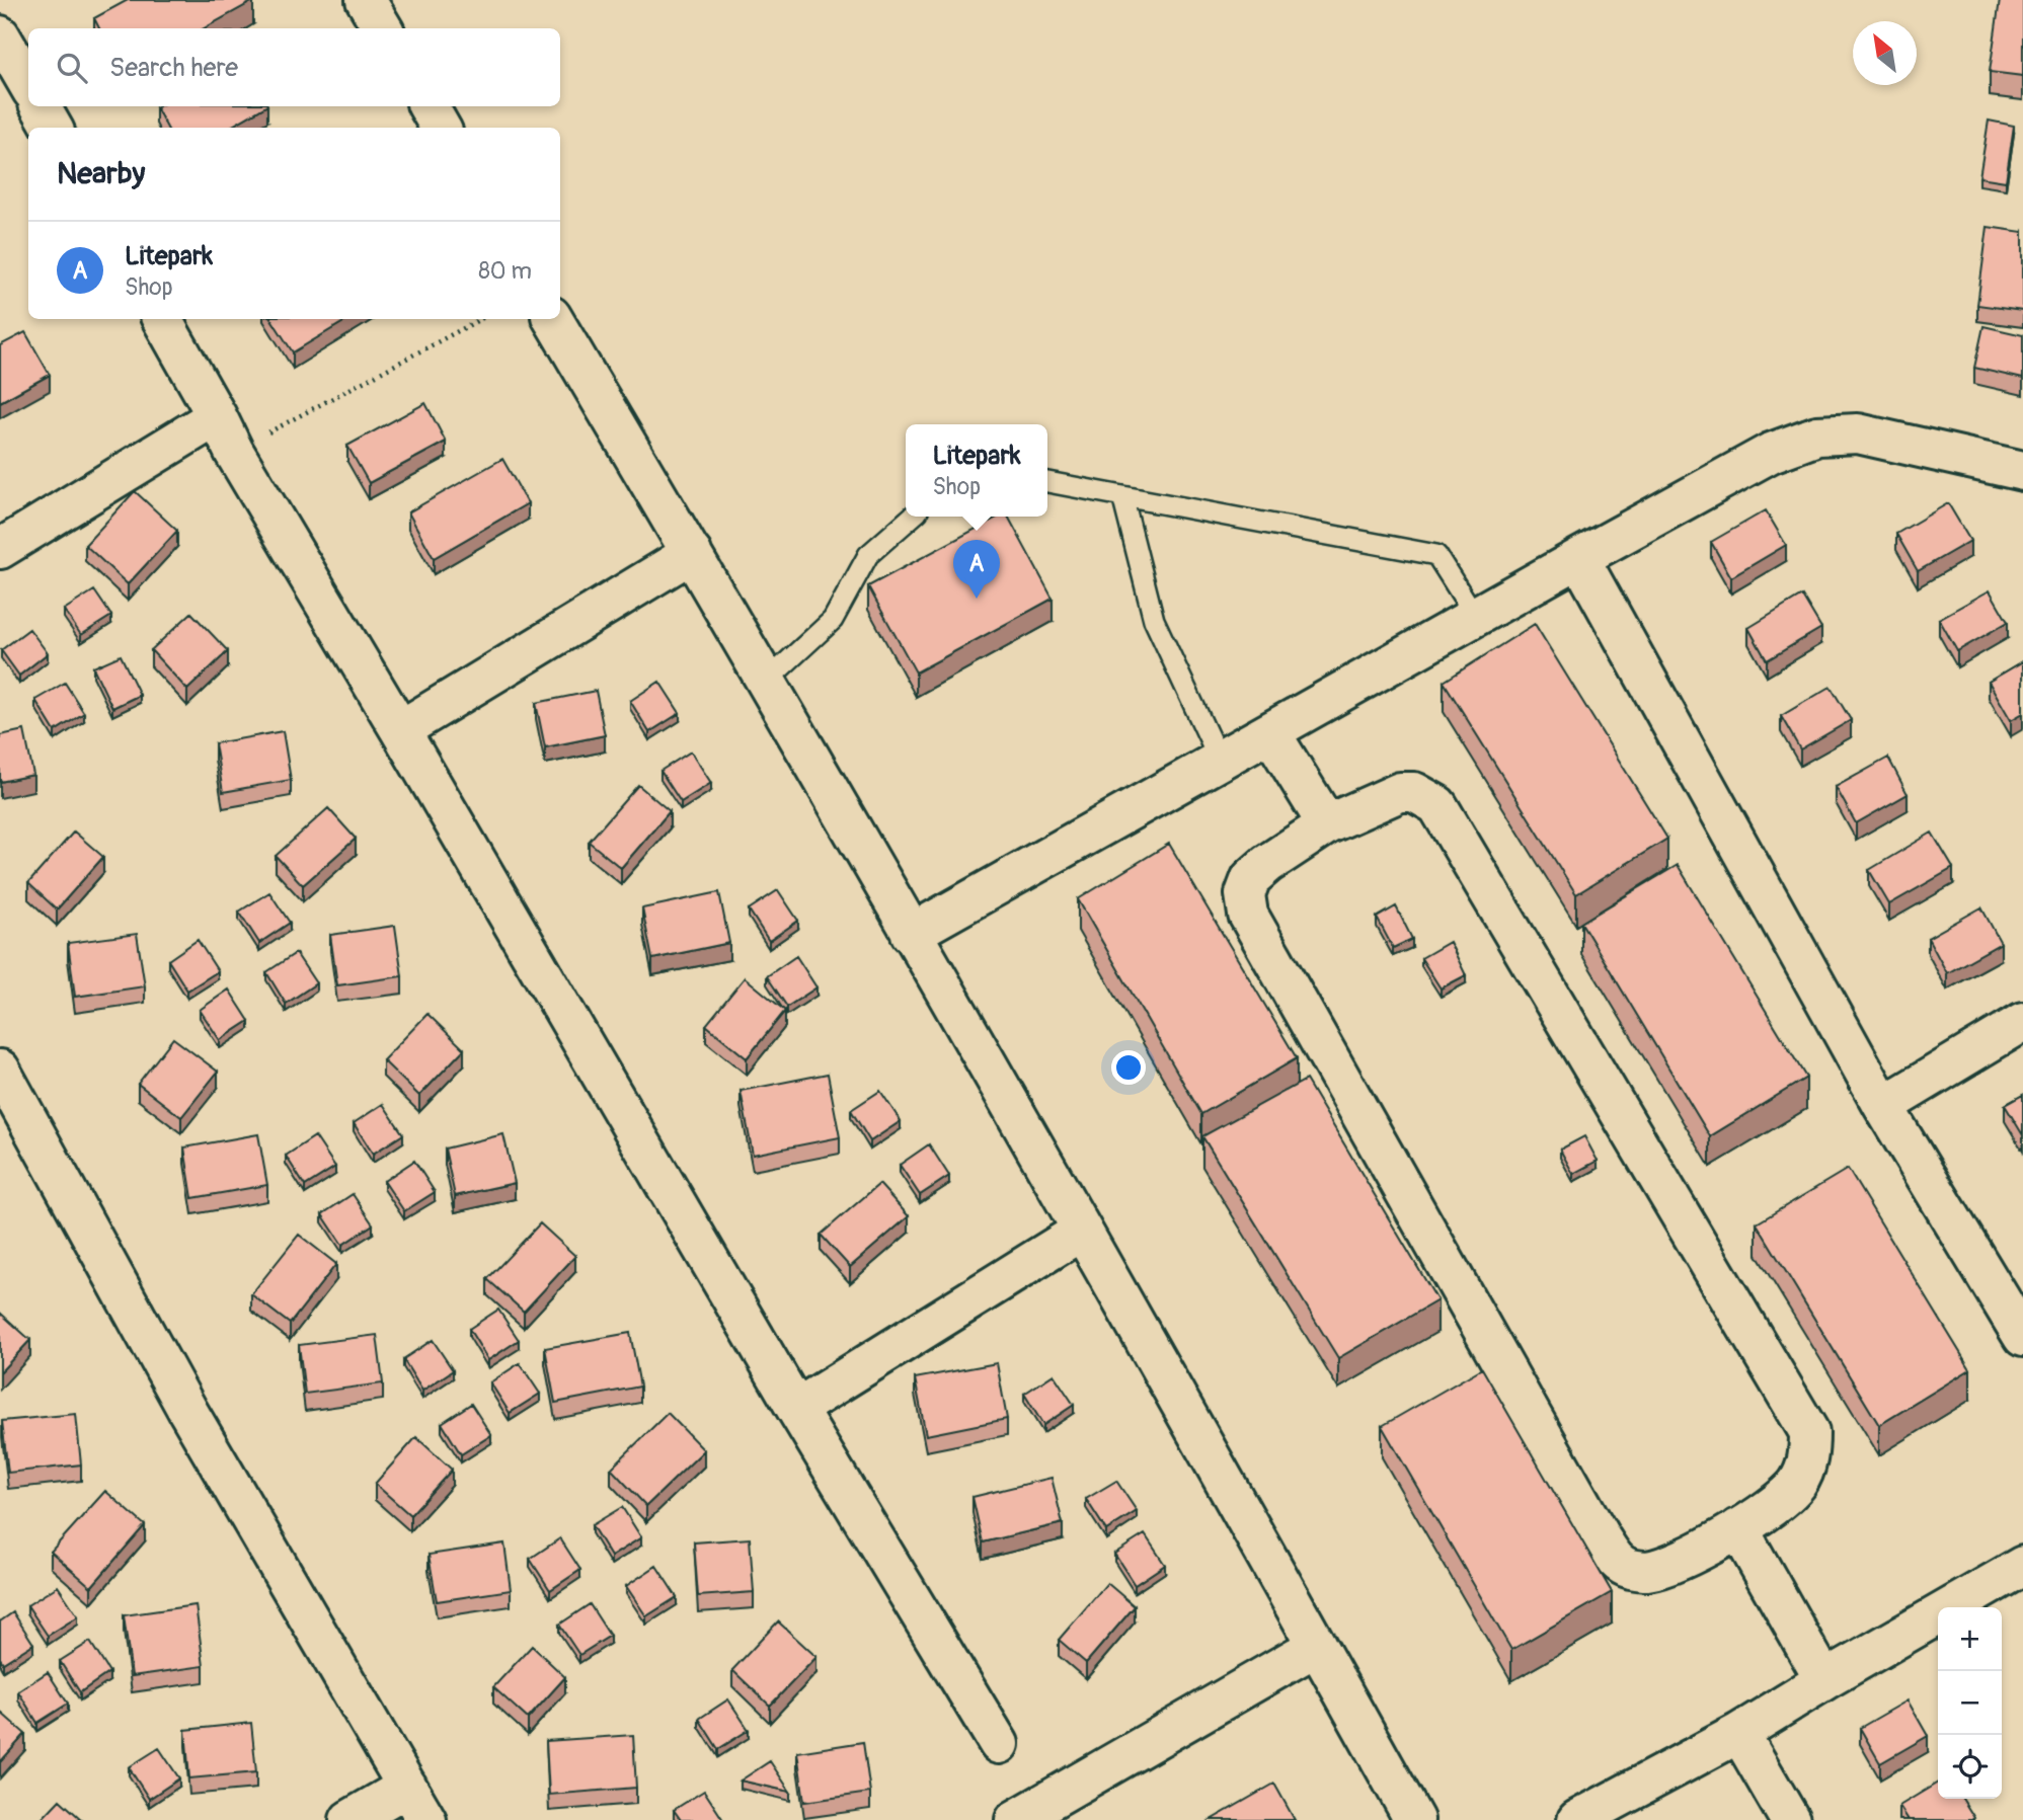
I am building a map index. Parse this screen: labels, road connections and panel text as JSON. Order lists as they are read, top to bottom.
{
  "north": "top left",
  "page": {
    "search": "Search here",
    "heading": "Nearby",
    "list": [
      {
        "mark": "A",
        "name": "Litepark",
        "note": "Shop",
        "value": "80 m"
      }
    ],
    "popup": ["Litepark", "Shop"],
    "pins": "A",
    "map_buttons": ["+", "−"]
  }
}
